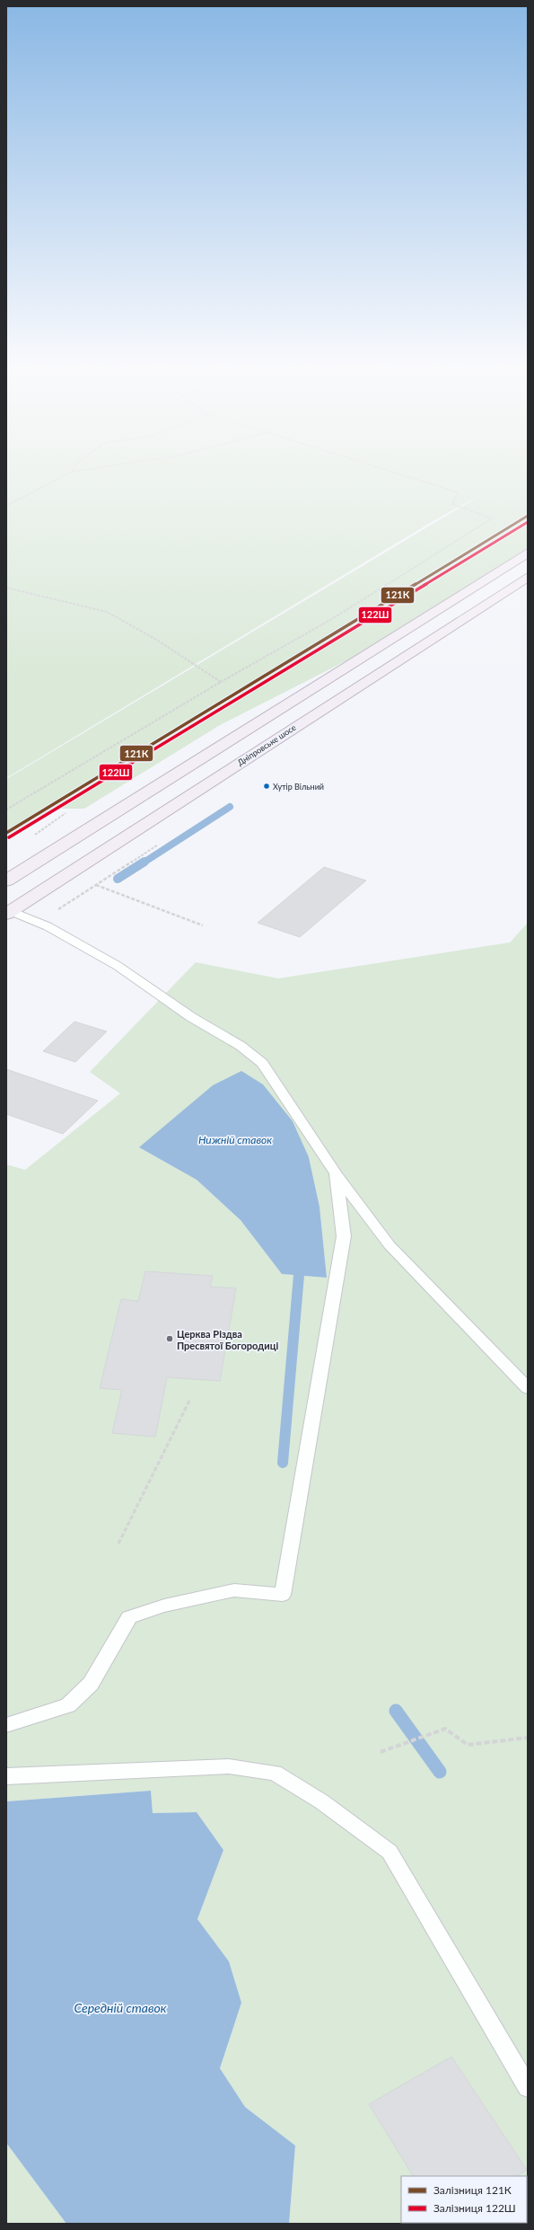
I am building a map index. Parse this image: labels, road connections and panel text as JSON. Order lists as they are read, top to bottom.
{
  "streets": {
    "main road": ["Дніпровське шосе"]
  },
  "water": ["Нижній ставок", "Середній ставок"],
  "places": ["Хутір Вільний", "Церква Різдва Пресвятої Богородиці"],
  "lines": ["rail line 121К", "rail line 122Ш"],
  "legend": ["Залізниця 121К", "Залізниця 122Ш"]
}
